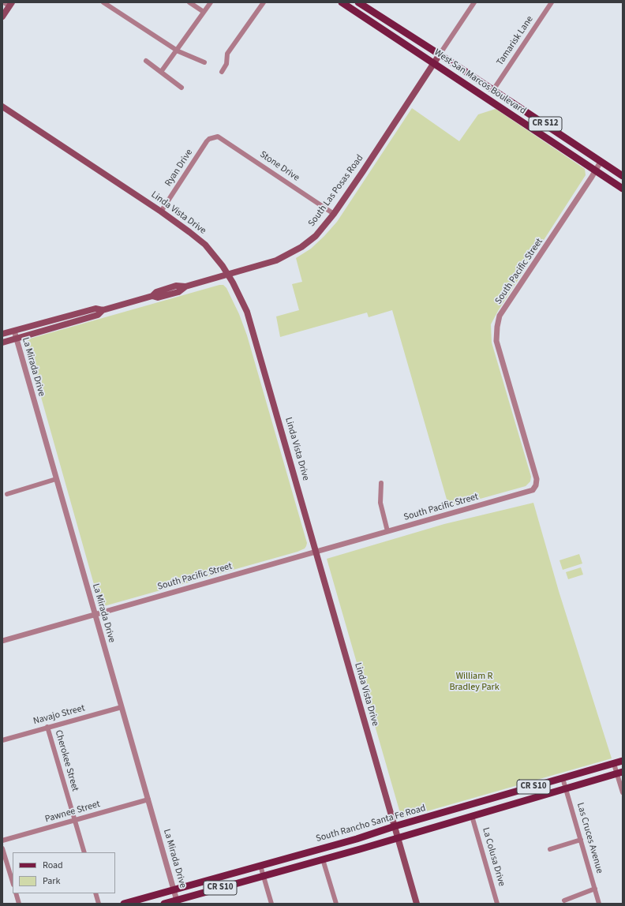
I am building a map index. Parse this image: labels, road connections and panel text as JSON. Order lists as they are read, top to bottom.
{
  "streets": {
    "main road": [
      "West San Marcos Boulevard",
      "CR S12",
      "South Las Posas Road",
      "Linda Vista Drive",
      "CR S10",
      "South Rancho Santa Fe Road"
    ],
    "street": [
      "Tamarisk Lane",
      "Stone Drive",
      "Ryan Drive",
      "South Pacific Street",
      "La Mirada Drive",
      "Navajo Street",
      "Cherokee Street",
      "Pawnee Street",
      "Las Cruces Avenue",
      "La Colusa Drive"
    ]
  },
  "crossings": [
    ["Tamarisk Lane", "West San Marcos Boulevard"],
    ["West San Marcos Boulevard", "South Las Posas Road"],
    ["West San Marcos Boulevard", "South Pacific Street"],
    ["Stone Drive", "Ryan Drive"],
    ["Stone Drive", "South Las Posas Road"],
    ["Ryan Drive", "Linda Vista Drive"],
    ["South Las Posas Road", "Linda Vista Drive"],
    ["South Las Posas Road", "La Mirada Drive"],
    ["Linda Vista Drive", "South Pacific Street"],
    ["Linda Vista Drive", "CR S10"],
    ["Linda Vista Drive", "South Rancho Santa Fe Road"],
    ["South Pacific Street", "La Mirada Drive"],
    ["La Mirada Drive", "Navajo Street"],
    ["La Mirada Drive", "CR S10"],
    ["La Mirada Drive", "Pawnee Street"],
    ["La Mirada Drive", "South Rancho Santa Fe Road"],
    ["Navajo Street", "Cherokee Street"],
    ["Cherokee Street", "Pawnee Street"],
    ["CR S10", "Las Cruces Avenue"],
    ["CR S10", "La Colusa Drive"],
    ["South Rancho Santa Fe Road", "Las Cruces Avenue"]
  ],
  "parks": ["William R Bradley Park"],
  "legend": ["Road", "Park"]
}
